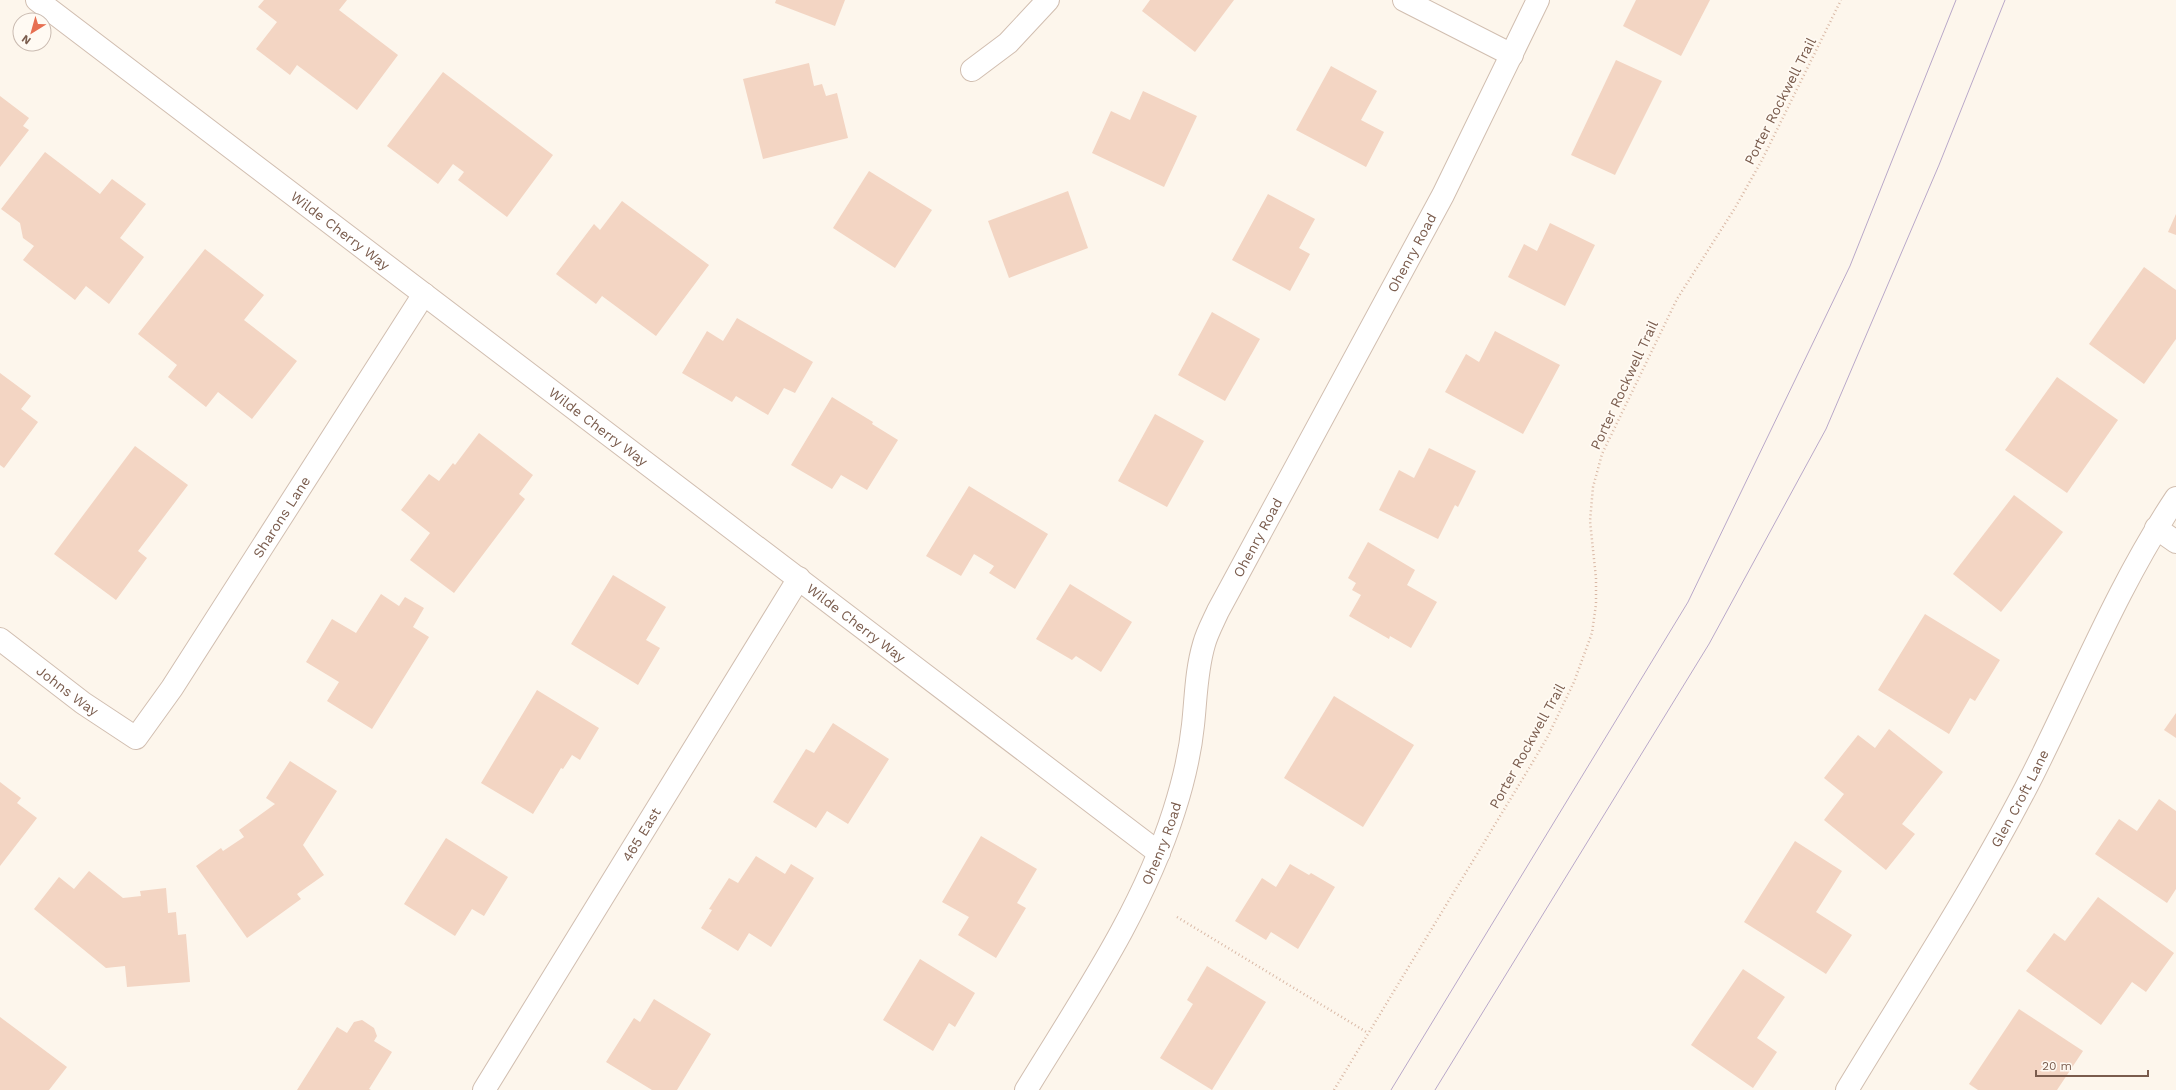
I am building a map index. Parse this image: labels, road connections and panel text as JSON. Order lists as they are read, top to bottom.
{
  "streets": {
    "street": [
      "Wilde Cherry Way",
      "Ohenry Road",
      "Sharons Lane",
      "Johns Way",
      "Glen Croft Lane",
      "465 East"
    ],
    "path": ["Porter Rockwell Trail"]
  },
  "crossings": [
    ["Wilde Cherry Way", "Ohenry Road"],
    ["Wilde Cherry Way", "Sharons Lane"],
    ["Wilde Cherry Way", "465 East"],
    ["Sharons Lane", "Johns Way"]
  ],
  "scale_bar": "20 m",
  "north": "bottom left"
}
